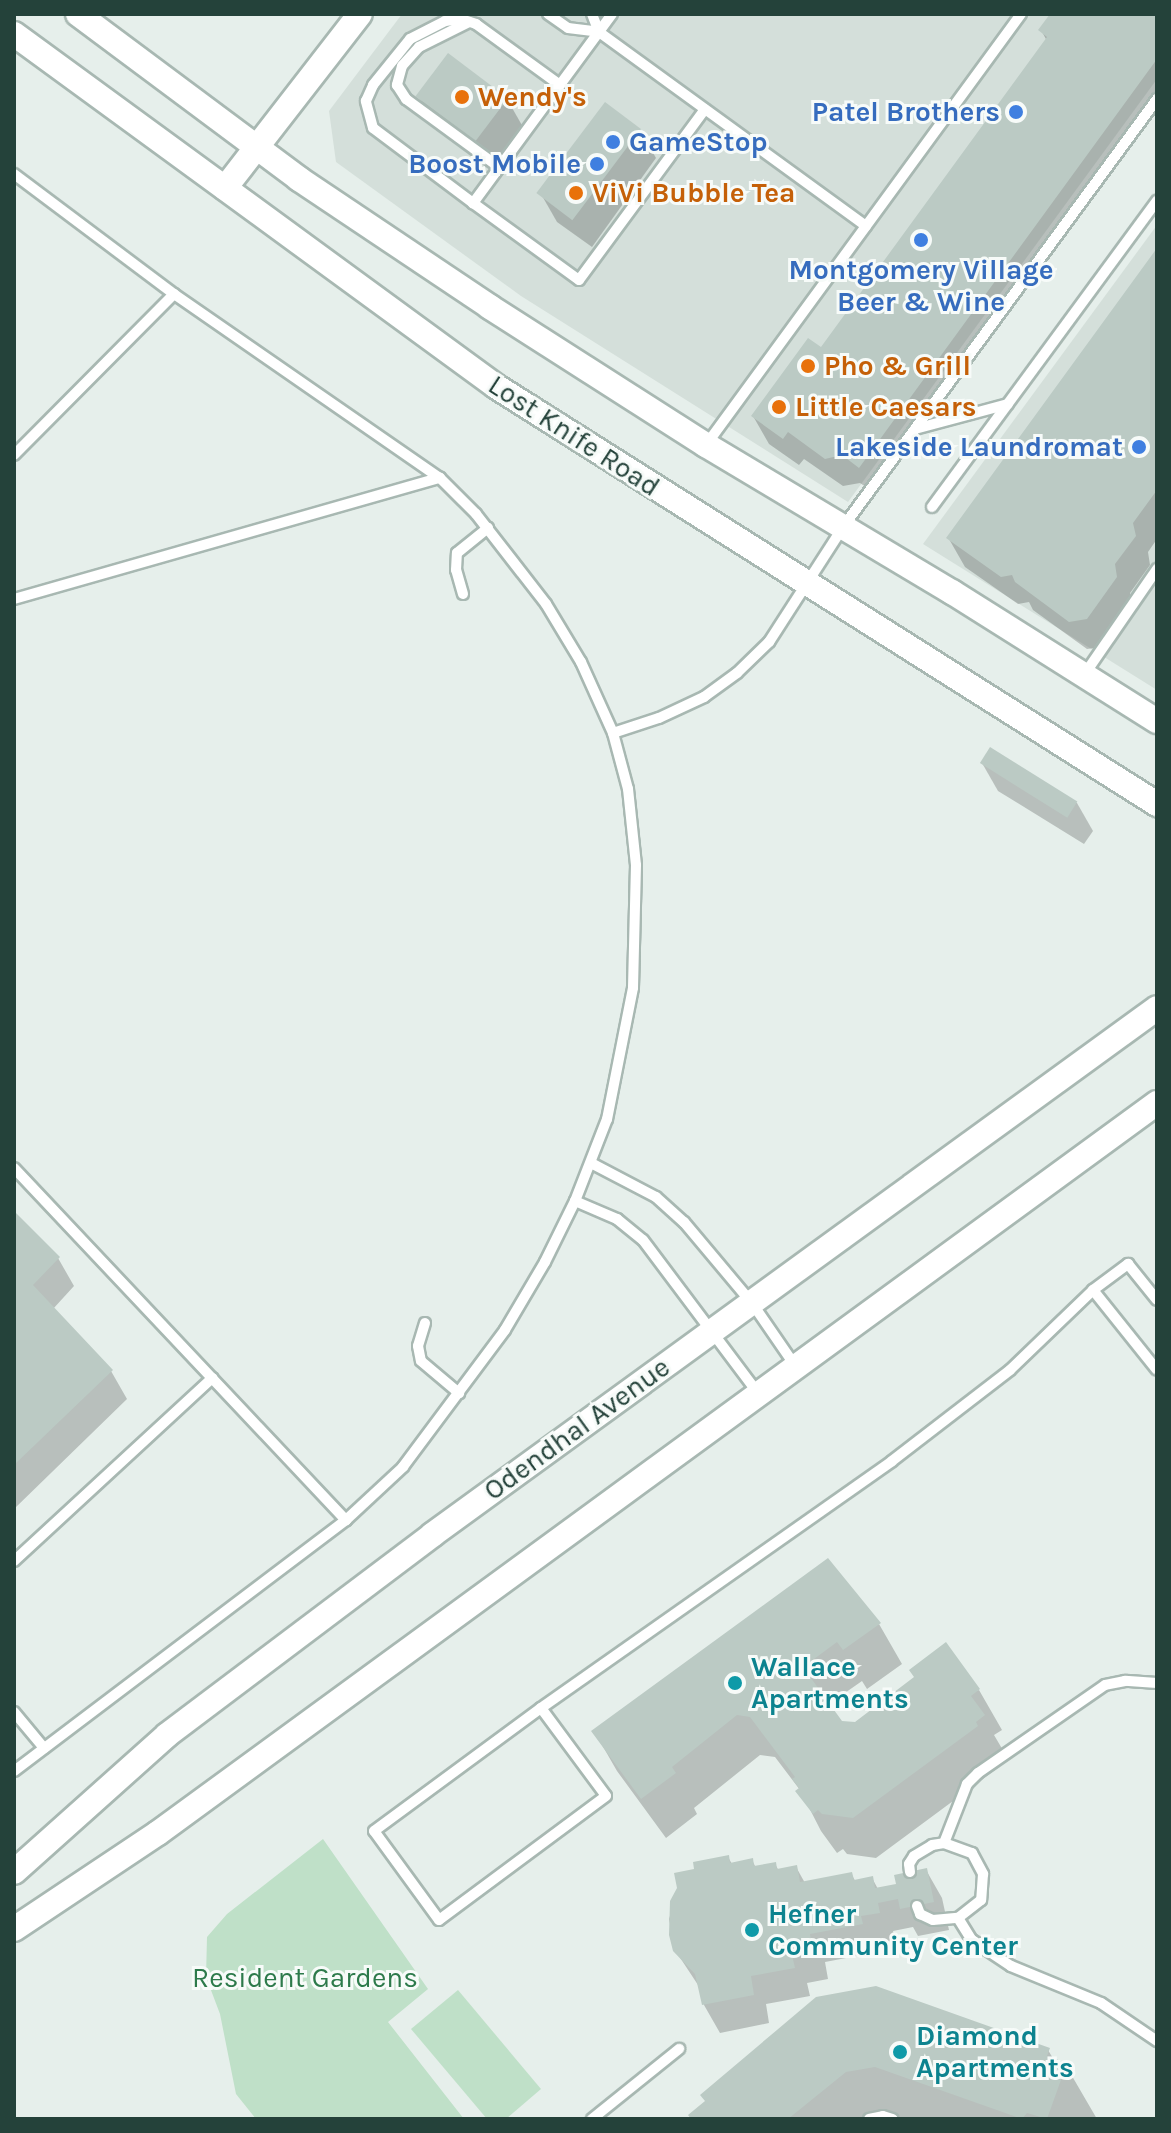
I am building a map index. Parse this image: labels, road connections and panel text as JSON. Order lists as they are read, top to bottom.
{
  "streets": {
    "street": ["Lost Knife Road", "Odendhal Avenue"]
  },
  "parks": ["Resident Gardens"],
  "places": [
    "Wendy's",
    "Patel Brothers",
    "GameStop",
    "Boost Mobile",
    "ViVi Bubble Tea",
    "Montgomery Village Beer & Wine",
    "Pho & Grill",
    "Little Caesars",
    "Lakeside Laundromat",
    "Wallace Apartments",
    "Hefner Community Center",
    "Diamond Apartments"
  ]
}
